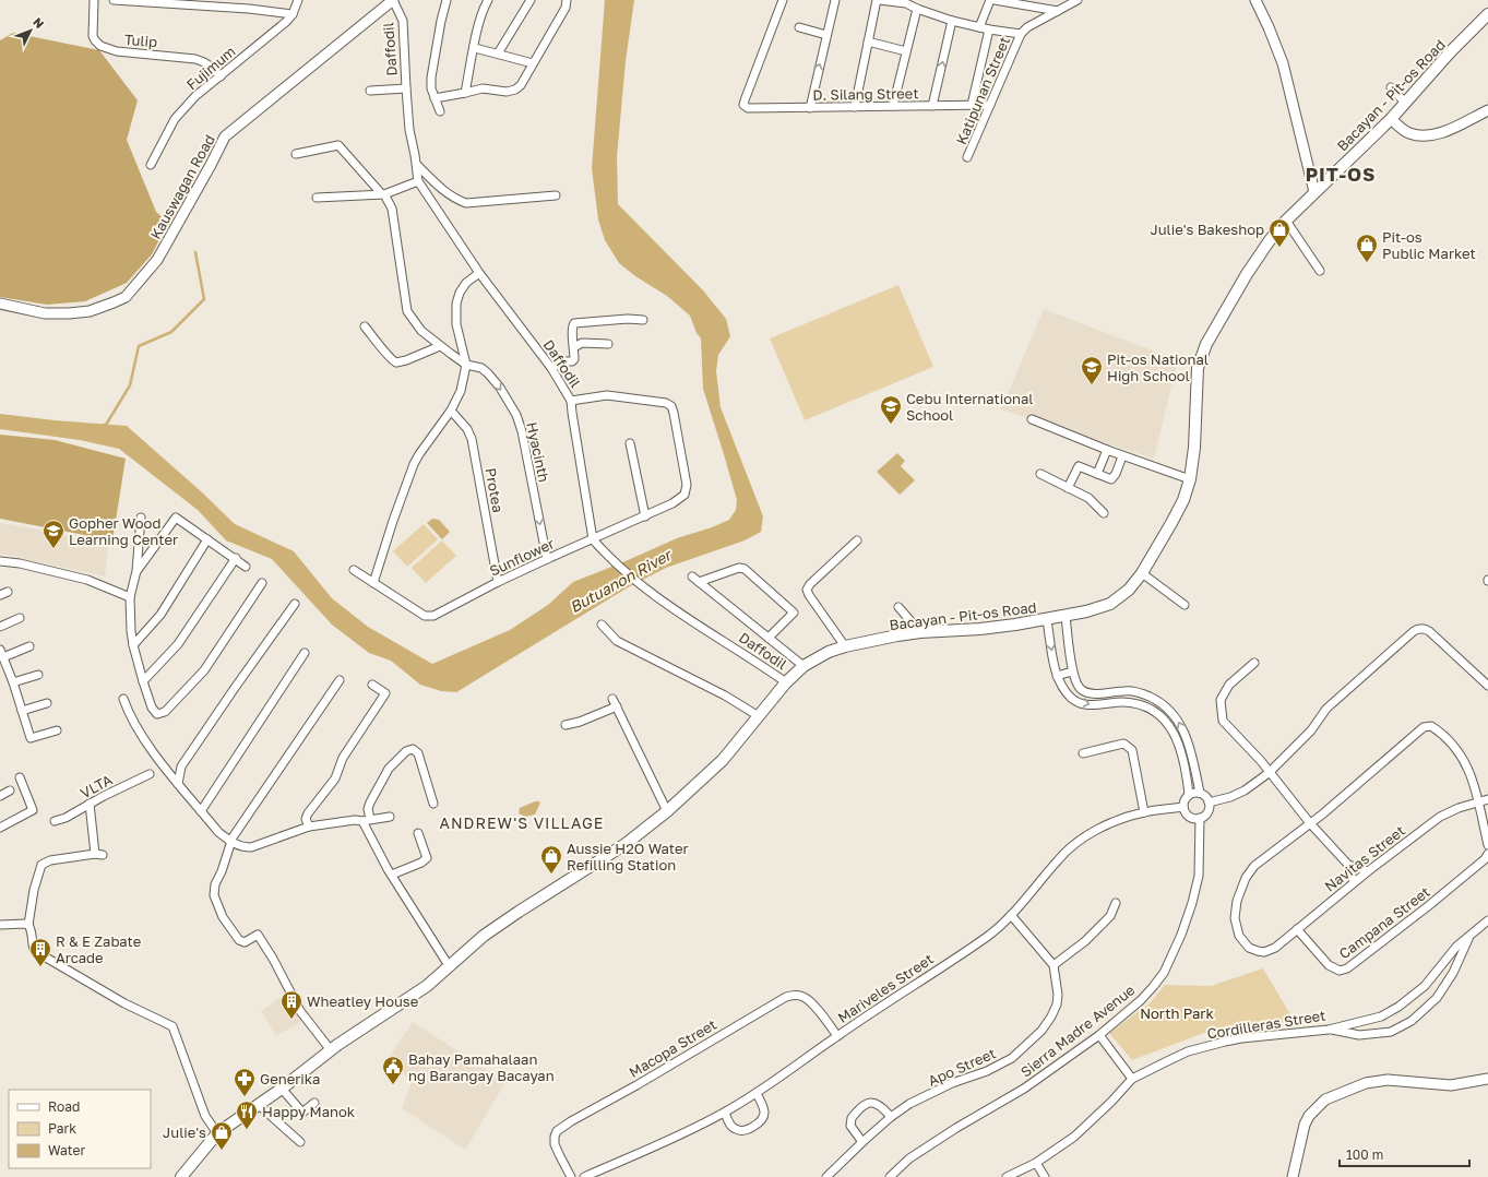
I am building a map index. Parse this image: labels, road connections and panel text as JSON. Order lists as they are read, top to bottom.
{
  "streets": {
    "main road": ["Bacayan - Pit-os Road"],
    "street": [
      "Tulip",
      "Daffodil",
      "Fujimum",
      "Katipunan Street",
      "D. Silang Street",
      "Kauswagan Road",
      "Hyacinth",
      "Protea",
      "Sunflower",
      "VLTA",
      "Navitas Street",
      "Campana Street",
      "Mariveles Street",
      "Cordilleras Street",
      "Sierra Madre Avenue",
      "Macopa Street",
      "Apo Street"
    ]
  },
  "crossings": [
    ["Tulip", "Fujimum"],
    ["Daffodil", "Bacayan - Pit-os Road"],
    ["Daffodil", "Kauswagan Road"],
    ["Daffodil", "Sunflower"],
    ["Katipunan Street", "D. Silang Street"],
    ["Hyacinth", "Sunflower"],
    ["Protea", "Sunflower"],
    ["Navitas Street", "Campana Street"],
    ["Mariveles Street", "Sierra Madre Avenue"],
    ["Mariveles Street", "Macopa Street"]
  ],
  "one_way": ["Hyacinth"],
  "districts": ["PIT-OS", "ANDREW'S VILLAGE"],
  "water": ["Butuanon River"],
  "parks": ["North Park"],
  "places": {
    "shop": [
      "Julie's Bakeshop",
      "Pit-os Public Market",
      "Aussie H2O Water Refilling Station",
      "Julie's"
    ],
    "school or university": ["Pit-os National High School", "Cebu International School", "Gopher Wood Learning Center"],
    "building": ["R & E Zabate Arcade", "Wheatley House"],
    "public building": ["Bahay Pamahalaan ng Barangay Bacayan"],
    "pharmacy": ["Generika"],
    "restaurant": ["Happy Manok"]
  },
  "legend": ["Road", "Park", "Water"],
  "scale_bar": "100 m",
  "north": "top right"
}
